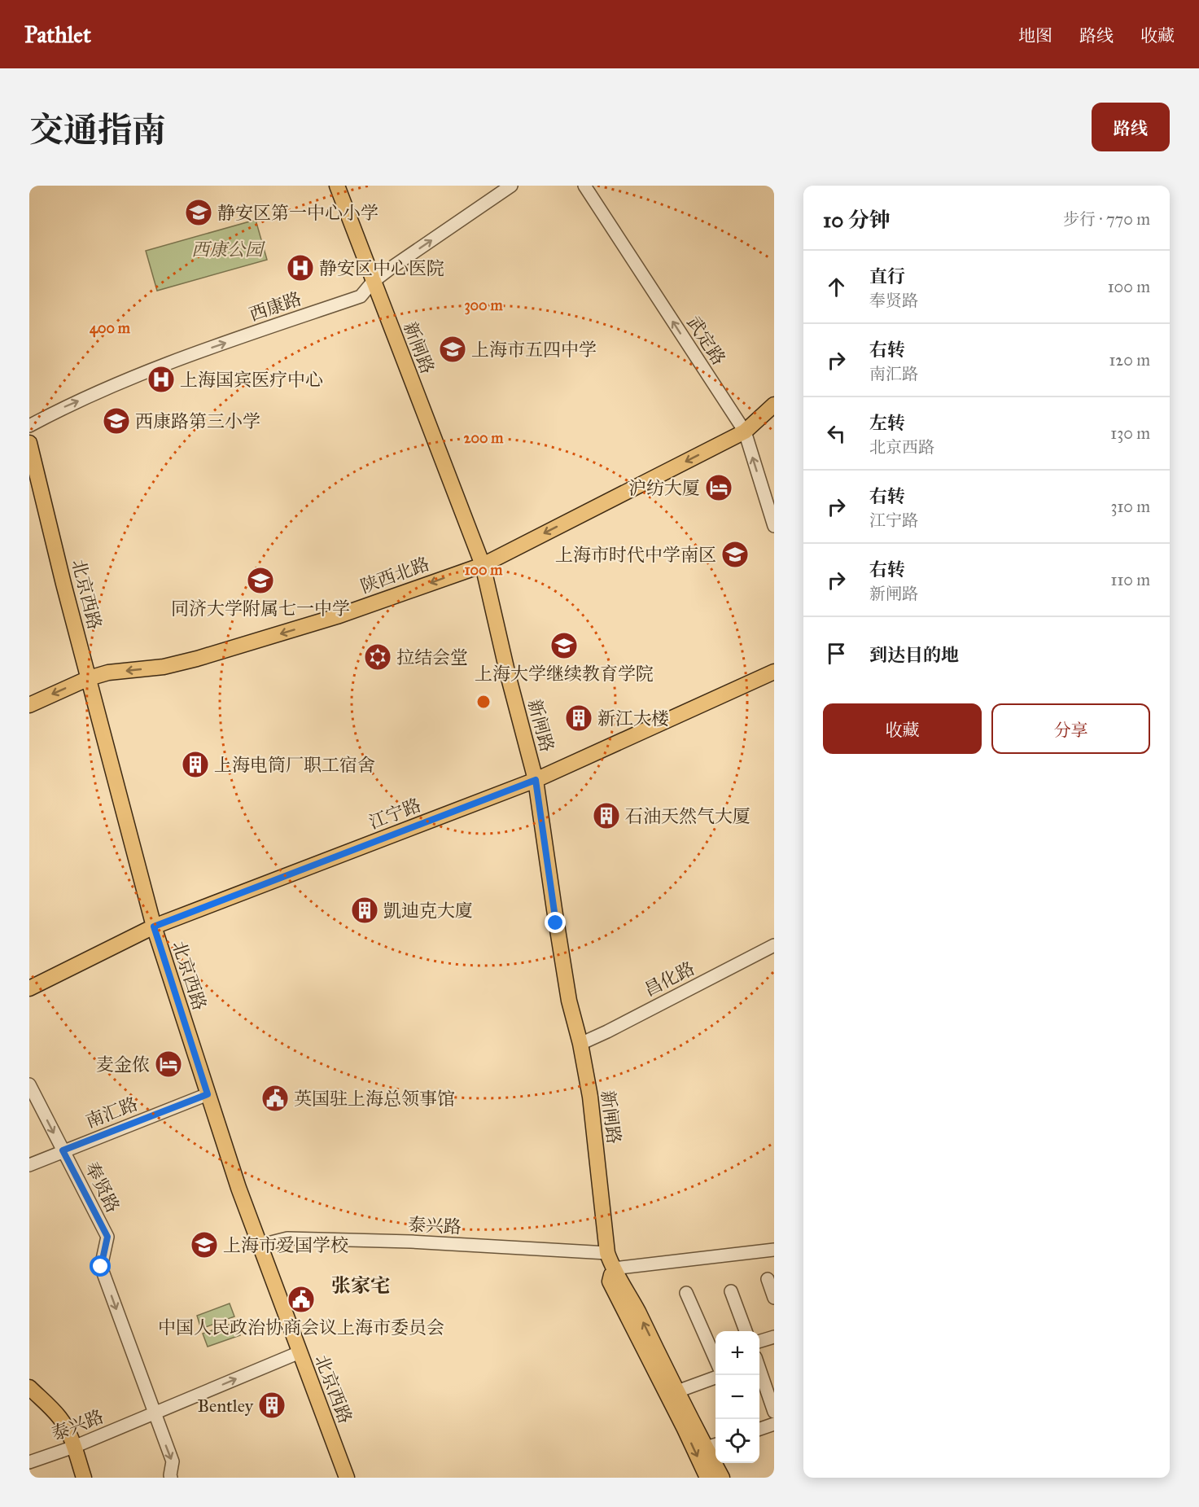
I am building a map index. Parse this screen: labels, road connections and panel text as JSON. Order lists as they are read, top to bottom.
{
  "streets": {
    "main road": [
      "新闸路",
      "陕西北路",
      "北京西路",
      "江宁路"
    ],
    "street": [
      "西康路",
      "武定路",
      "昌化路",
      "南汇路",
      "奉贤路",
      "泰兴路"
    ]
  },
  "crossings": [
    ["西康路", "新闸路"],
    ["武定路", "陕西北路"],
    ["新闸路", "陕西北路"],
    ["新闸路", "江宁路"],
    ["新闸路", "昌化路"],
    ["新闸路", "泰兴路"],
    ["陕西北路", "北京西路"],
    ["北京西路", "江宁路"],
    ["北京西路", "南汇路"],
    ["北京西路", "泰兴路"],
    ["南汇路", "奉贤路"],
    ["奉贤路", "泰兴路"]
  ],
  "one_way": [
    "西康路",
    "武定路",
    "陕西北路",
    "奉贤路"
  ],
  "districts": ["张家宅"],
  "parks": ["西康公园"],
  "places": {
    "school or university": [
      "静安区第一中心小学",
      "上海市五四中学",
      "西康路第三小学",
      "上海市时代中学南区",
      "同济大学附属七一中学",
      "上海大学继续教育学院",
      "上海市爱国学校"
    ],
    "hospital": ["静安区中心医院", "上海国宾医疗中心"],
    "hotel": ["沪纺大厦", "麦金侬"],
    "synagogue": ["拉结会堂"],
    "building": [
      "新江大楼",
      "上海电筒厂职工宿舍",
      "石油天然气大厦",
      "凱迪克大廈",
      "Bentley"
    ],
    "public building": ["英国驻上海总领事馆", "中国人民政治协商会议上海市委员会"]
  },
  "page": {
    "header": "Pathlet",
    "nav": ["地图", "路线", "收藏"],
    "title": "交通指南",
    "buttons": [
      "路线",
      ["收藏", "分享"]
    ],
    "heading": ["10 分钟", "步行 · 770 m"],
    "list": [
      ["直行", "奉贤路", "100 m"],
      ["右转", "南汇路", "120 m"],
      ["左转", "北京西路", "130 m"],
      ["右转", "江宁路", "310 m"],
      ["右转", "新闸路", "110 m"],
      "到达目的地"
    ],
    "map_buttons": ["+", "−"]
  },
  "rings": [
    "300 m",
    "400 m",
    "200 m",
    "100 m"
  ]
}
